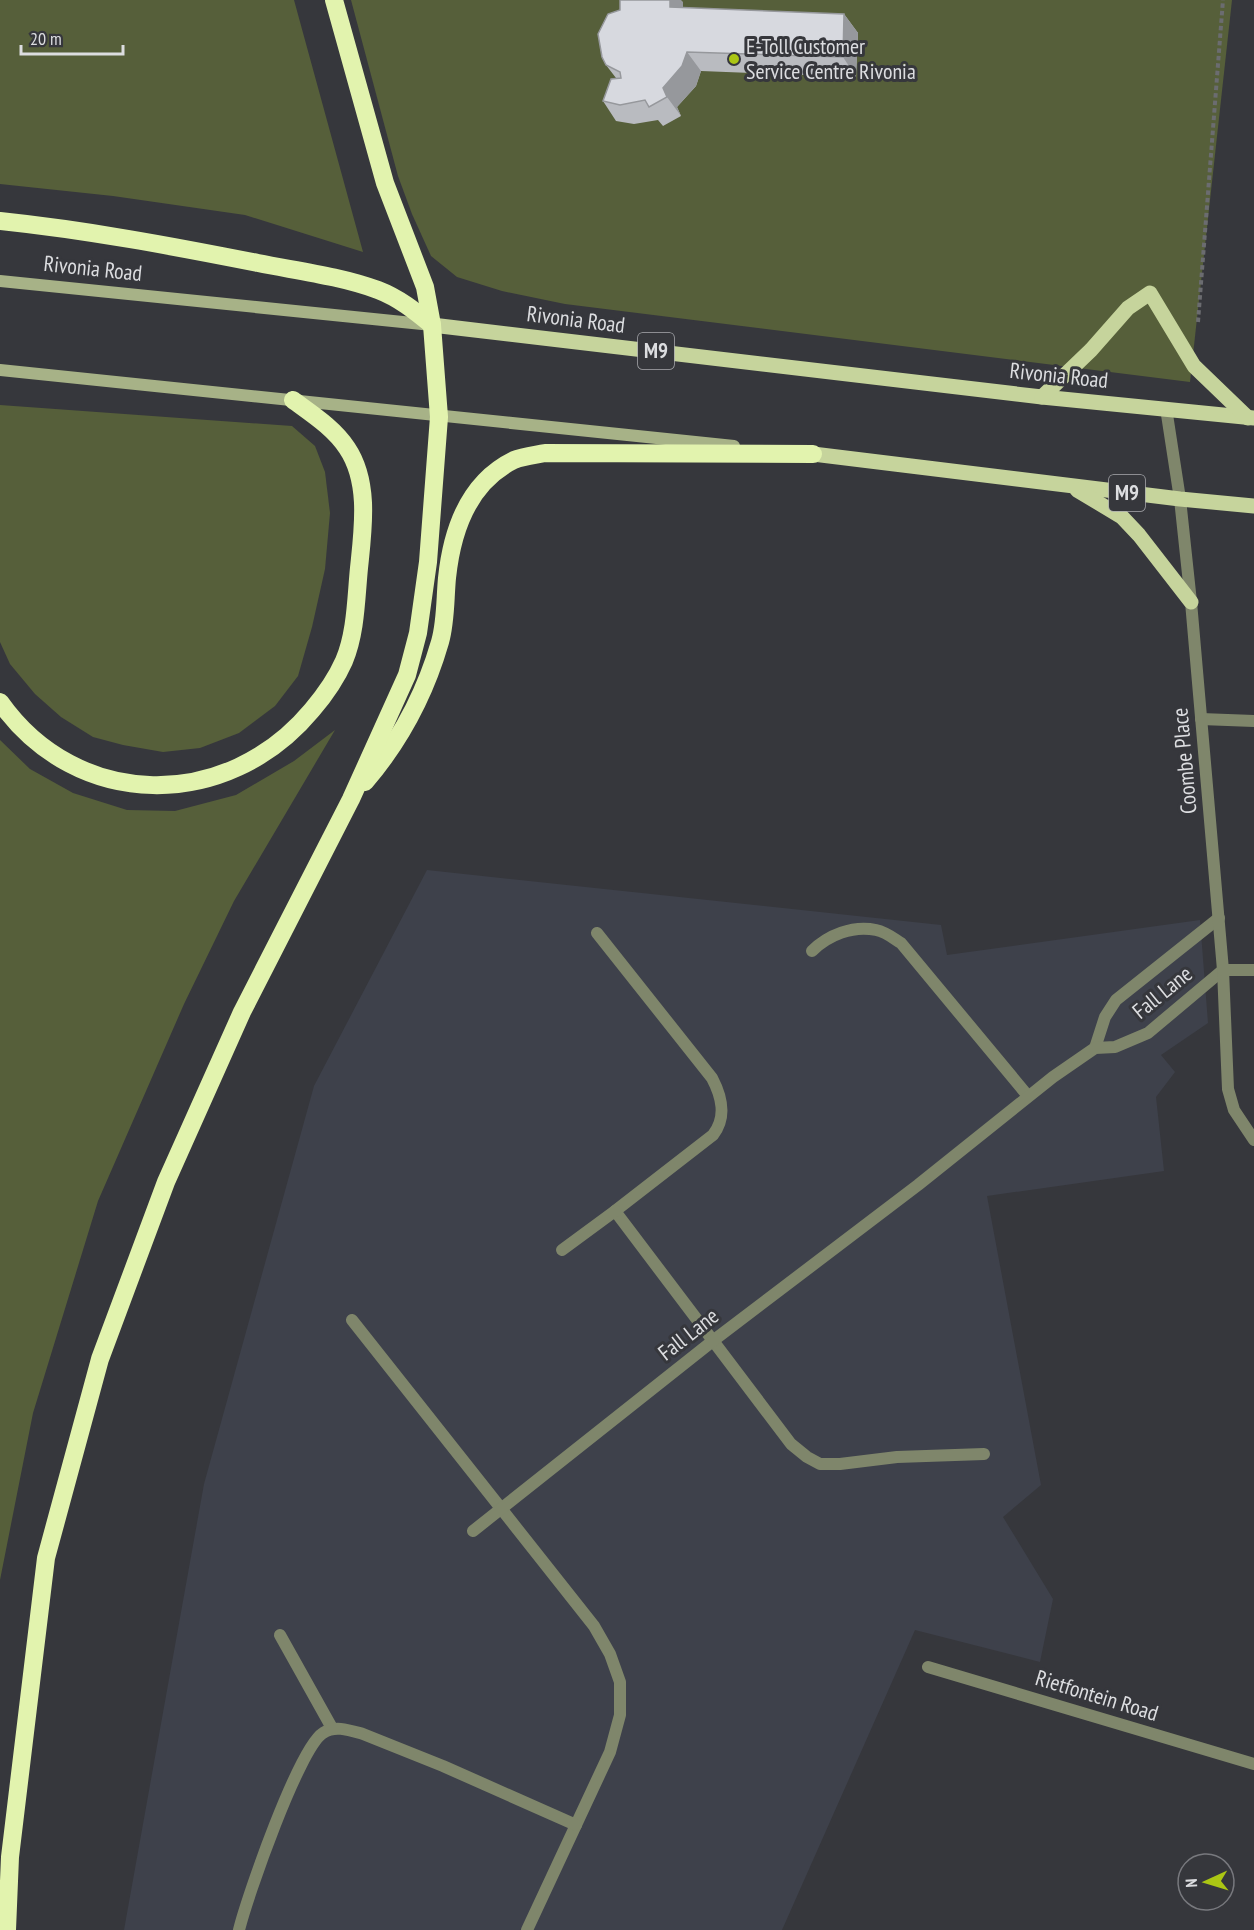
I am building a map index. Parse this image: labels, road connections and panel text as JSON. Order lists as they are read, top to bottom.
{
  "streets": {
    "main road": ["Rivonia Road", "M9"],
    "street": ["Coombe Place", "Fall Lane", "Rietfontein Road"]
  },
  "crossings": [
    ["Rivonia Road", "Coombe Place"],
    ["M9", "Coombe Place"],
    ["Coombe Place", "Fall Lane"]
  ],
  "places": ["E-Toll Customer Service Centre Rivonia"],
  "scale_bar": "20 m",
  "north": "left"
}
